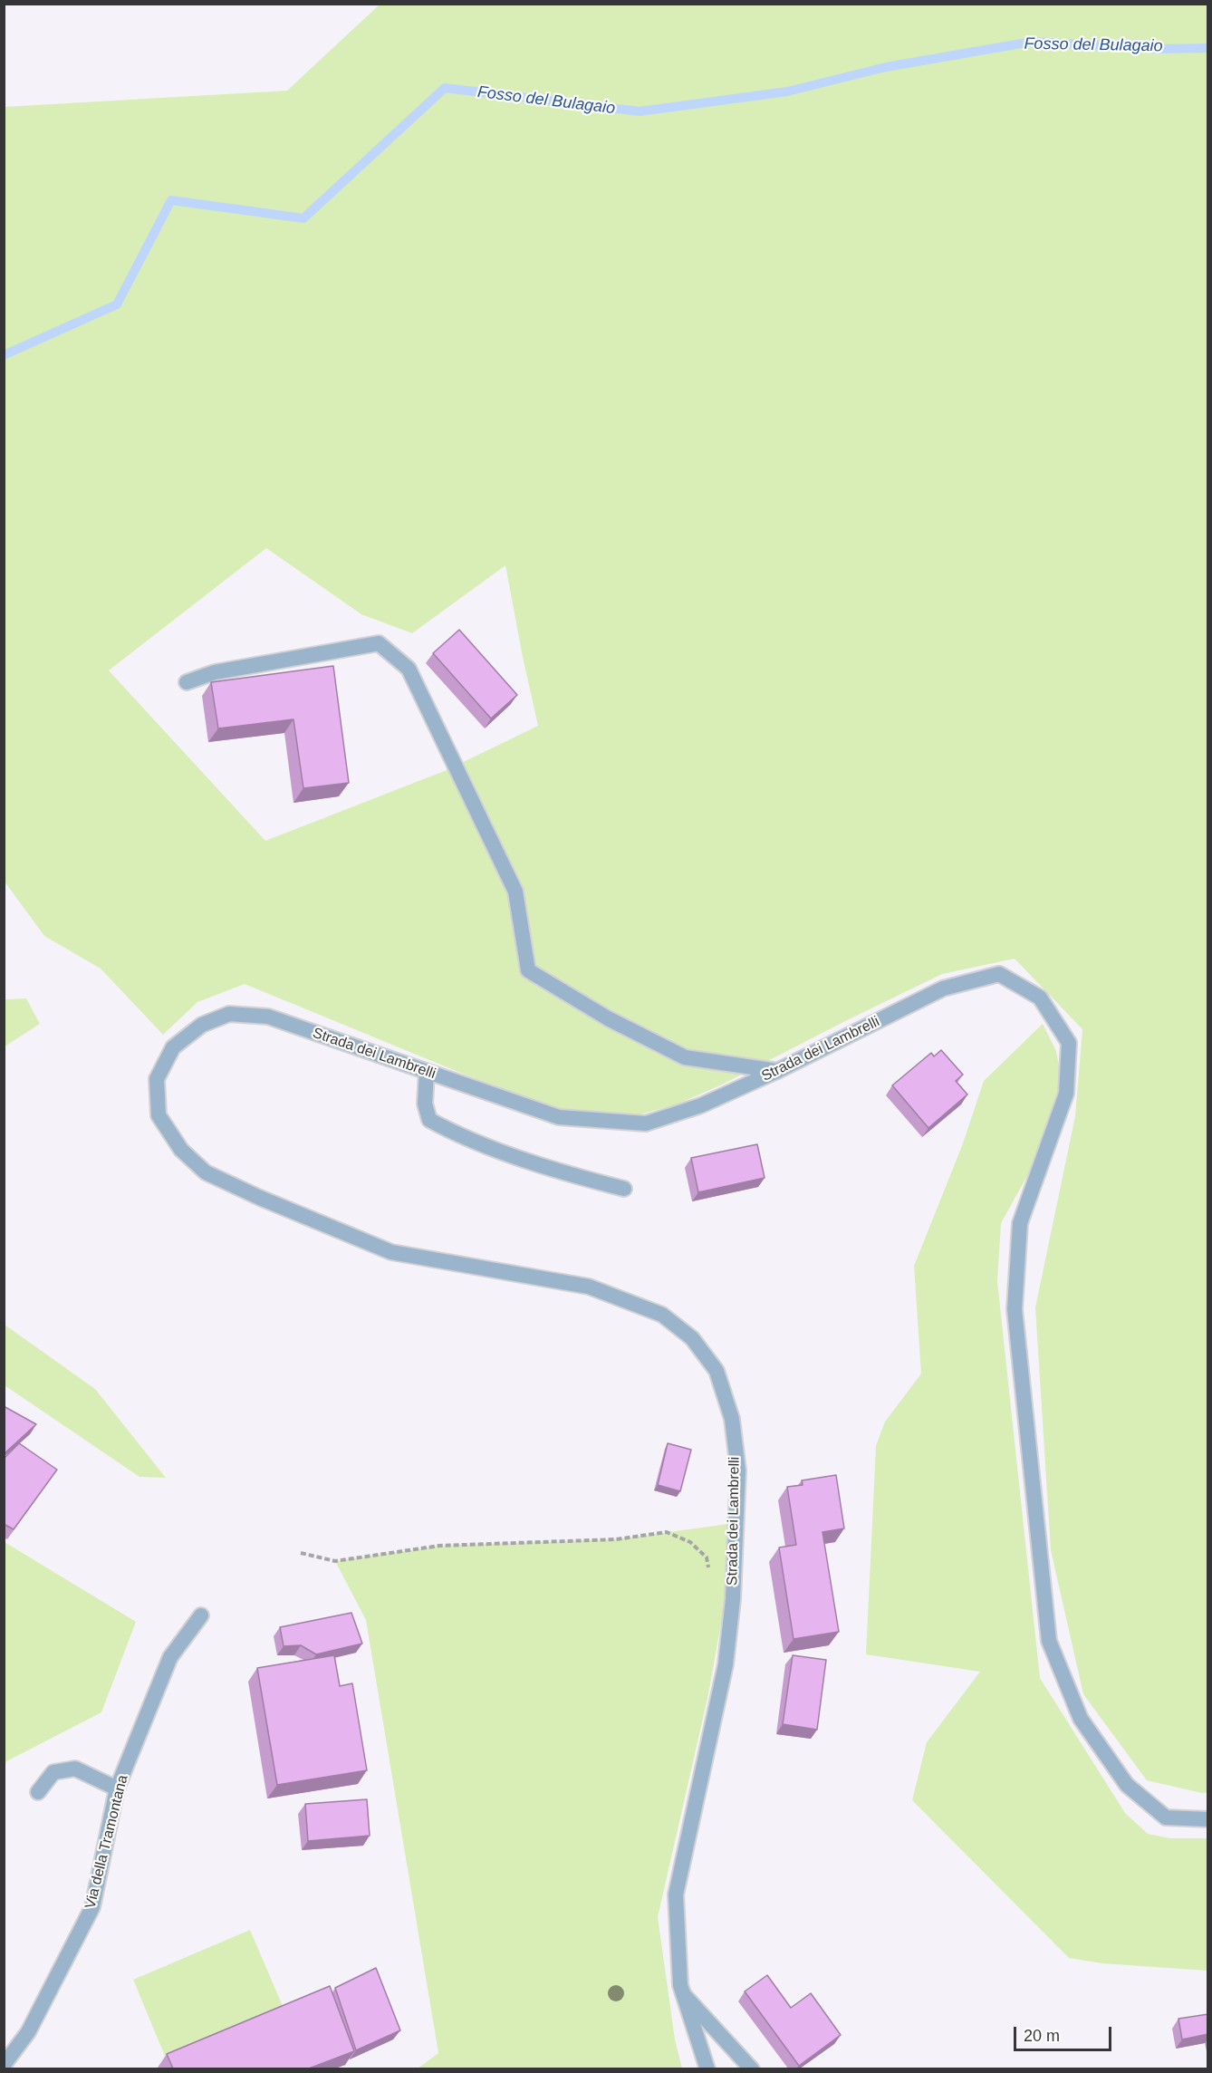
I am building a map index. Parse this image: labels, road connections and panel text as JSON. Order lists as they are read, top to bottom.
{
  "streets": {
    "street": ["Strada dei Lambrelli", "Via della Tramontana"]
  },
  "water": ["Fosso del Bulagaio"],
  "scale_bar": "20 m"
}
